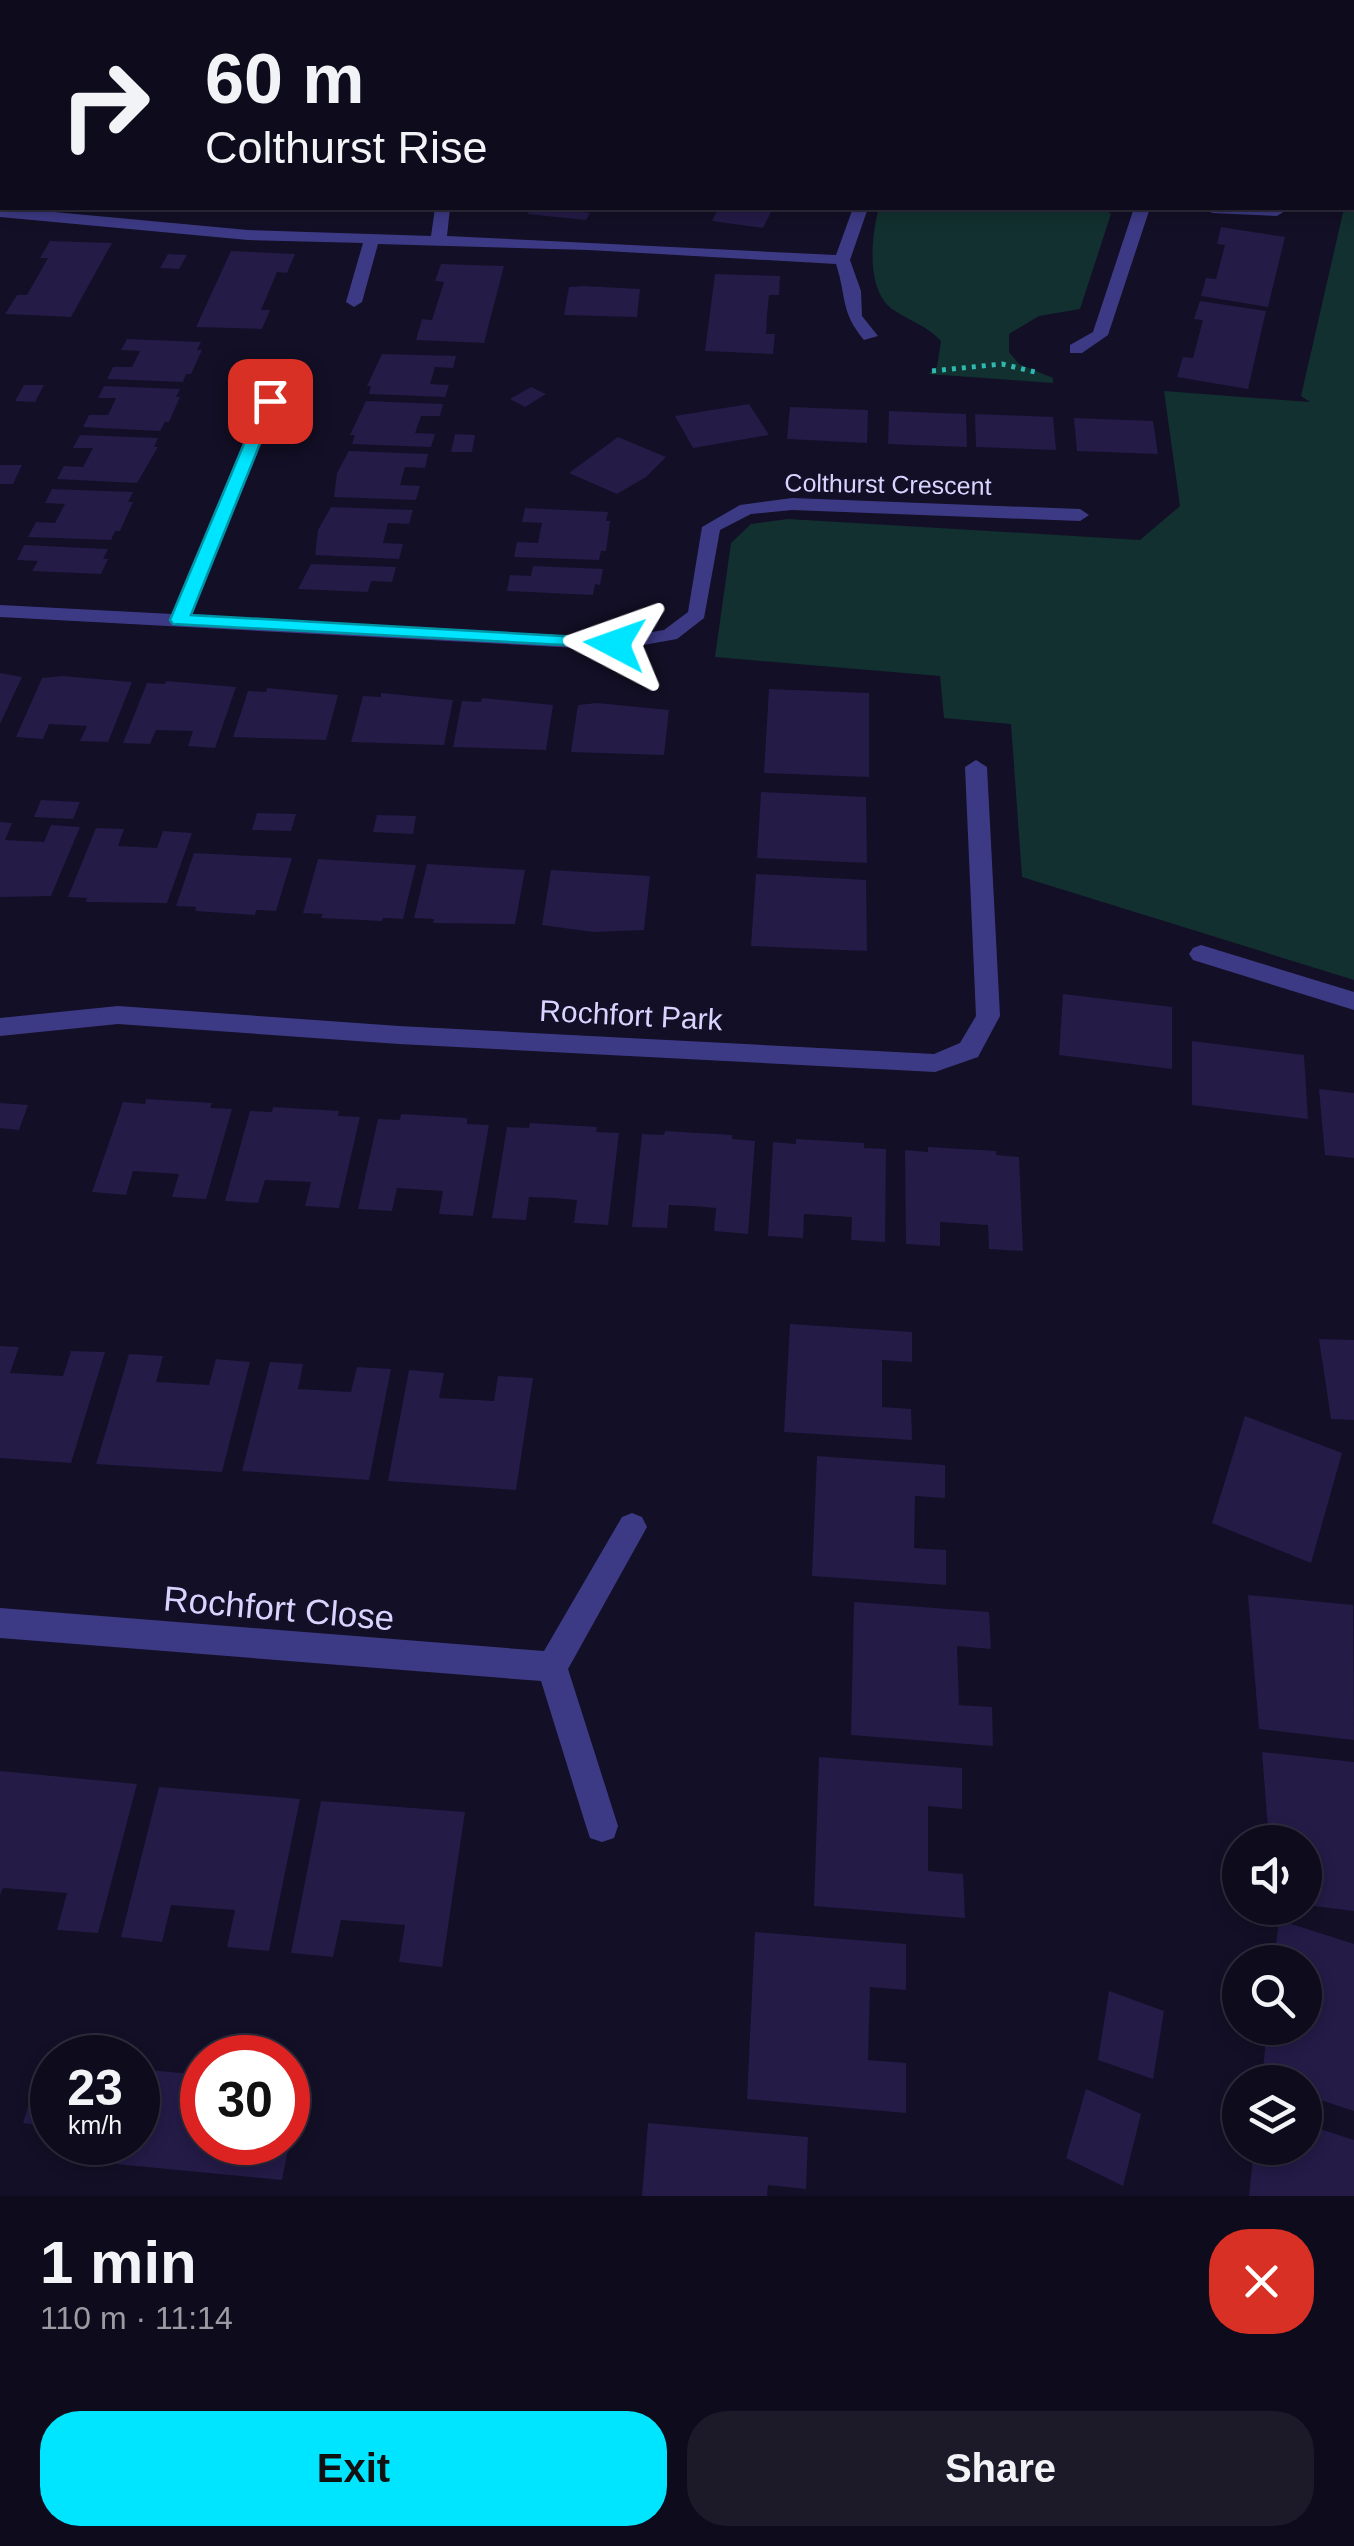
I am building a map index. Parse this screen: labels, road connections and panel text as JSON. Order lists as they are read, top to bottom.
{
  "streets": {
    "street": ["Colthurst Crescent", "Rochfort Park", "Rochfort Close"]
  },
  "page": {
    "turn": ["60 m", "Colthurst Rise"],
    "speed": "23 km/h",
    "limit": "30",
    "heading": ["1 min", "110 m · 11:14"],
    "buttons": ["Exit", "Share"]
  }
}
